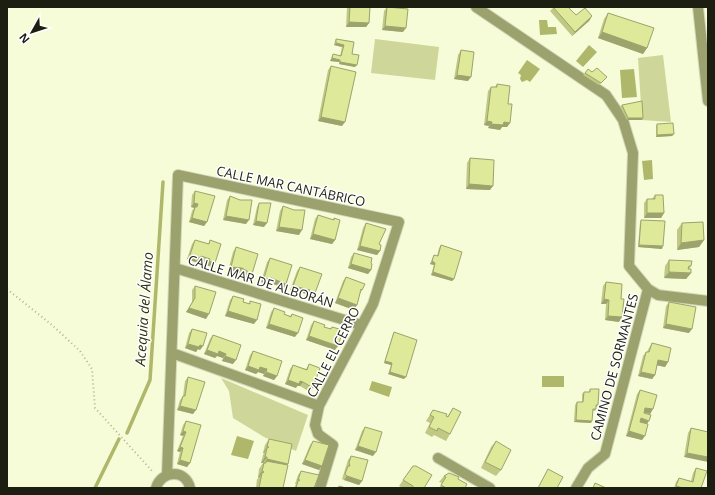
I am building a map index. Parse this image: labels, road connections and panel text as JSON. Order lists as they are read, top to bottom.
{
  "streets": {
    "street": [
      "CALLE MAR CANTÁBRICO",
      "CALLE MAR DE ALBORÁN",
      "CALLE EL CERRO",
      "CAMINO DE SORMANTES"
    ]
  },
  "crossings": [
    ["CALLE MAR CANTÁBRICO", "CALLE MAR DE ALBORÁN"],
    ["CALLE MAR CANTÁBRICO", "CALLE EL CERRO"],
    ["CALLE MAR DE ALBORÁN", "CALLE EL CERRO"]
  ],
  "water": ["Acequia del Álamo"],
  "north": "bottom left"
}
